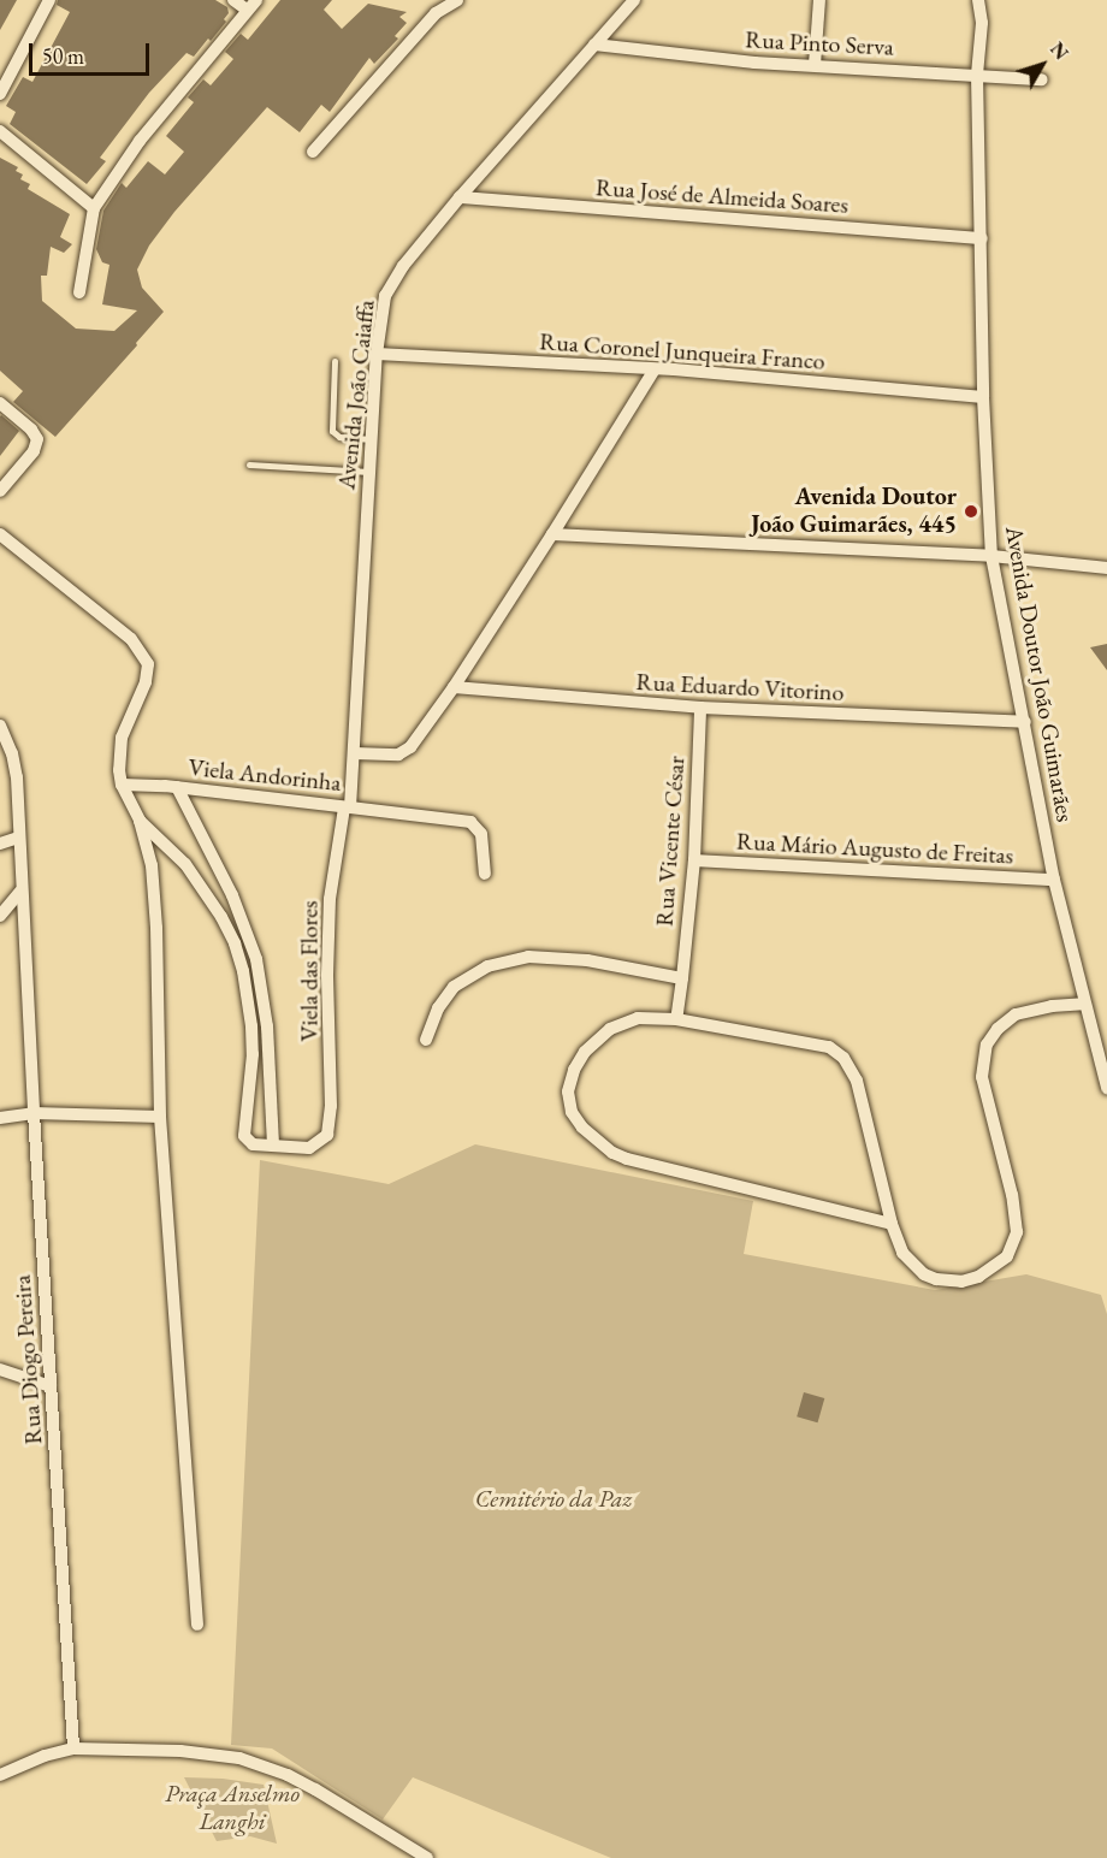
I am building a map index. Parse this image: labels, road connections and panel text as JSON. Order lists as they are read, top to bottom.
{
  "streets": {
    "street": [
      "Rua Pinto Serva",
      "Rua José de Almeida Soares",
      "Rua Coronel Junqueira Franco",
      "Avenida João Caiaffa",
      "Avenida Doutor João Guimarães",
      "Rua Eduardo Vitorino",
      "Viela Andorinha",
      "Rua Vicente César",
      "Rua Mário Augusto de Freitas",
      "Viela das Flores",
      "Rua Diogo Pereira"
    ]
  },
  "crossings": [
    ["Rua Pinto Serva", "Avenida João Caiaffa"],
    ["Rua Pinto Serva", "Avenida Doutor João Guimarães"],
    ["Rua José de Almeida Soares", "Avenida João Caiaffa"],
    ["Rua José de Almeida Soares", "Avenida Doutor João Guimarães"],
    ["Rua Coronel Junqueira Franco", "Avenida João Caiaffa"],
    ["Rua Coronel Junqueira Franco", "Avenida Doutor João Guimarães"],
    ["Avenida João Caiaffa", "Viela Andorinha"],
    ["Avenida Doutor João Guimarães", "Rua Eduardo Vitorino"],
    ["Avenida Doutor João Guimarães", "Rua Mário Augusto de Freitas"],
    ["Rua Eduardo Vitorino", "Rua Vicente César"],
    ["Viela Andorinha", "Viela das Flores"],
    ["Rua Vicente César", "Rua Mário Augusto de Freitas"]
  ],
  "parks": ["Cemitério da Paz", "Praça Anselmo Langhi"],
  "places": ["Avenida Doutor João Guimarães, 445"],
  "scale_bar": "50 m",
  "north": "top right"
}
